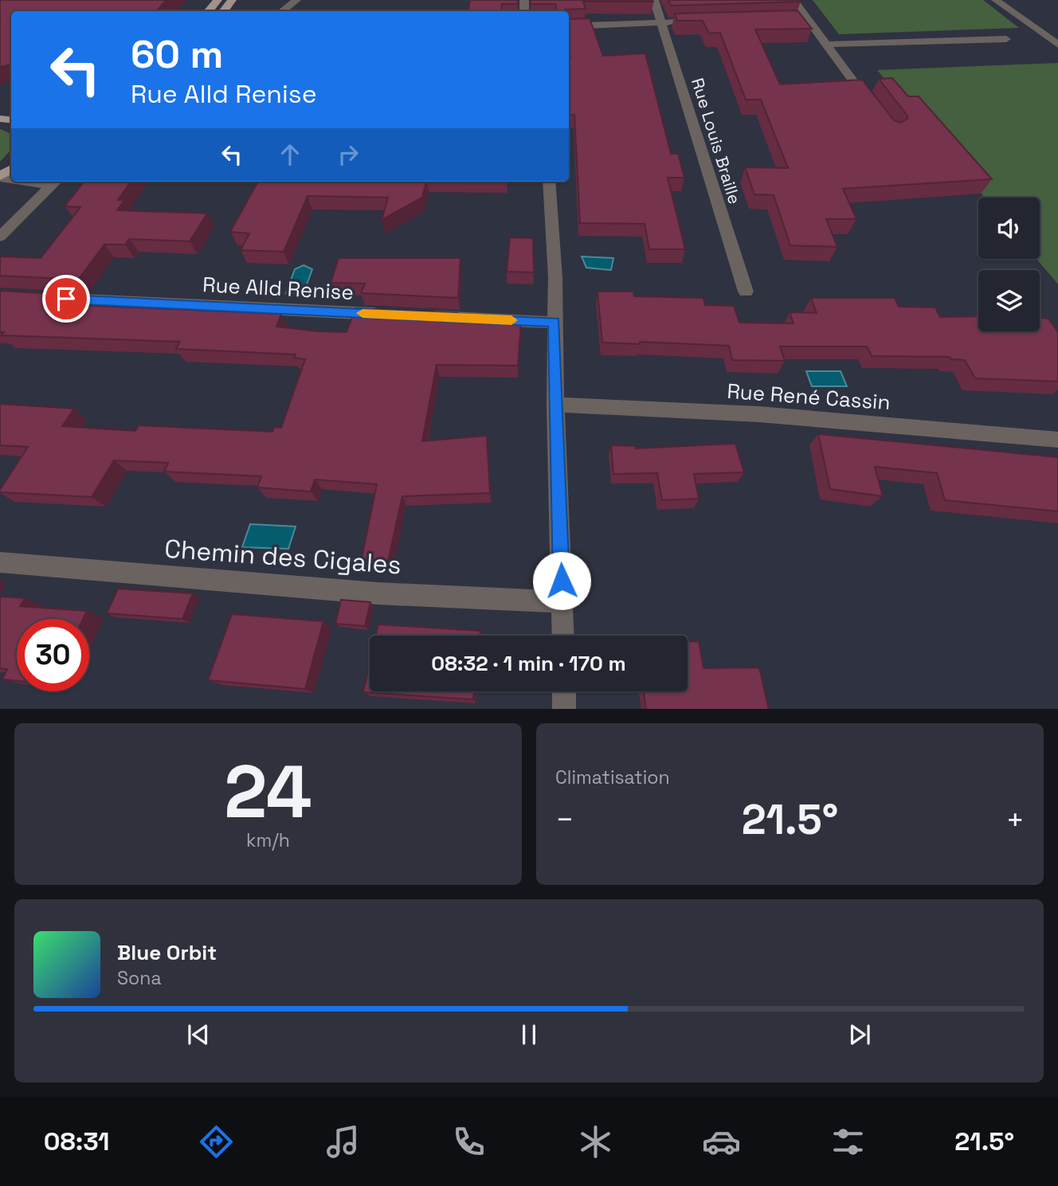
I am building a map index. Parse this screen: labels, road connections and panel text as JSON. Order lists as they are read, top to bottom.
{
  "streets": {
    "street": [
      "Rue Louis Braille",
      "Rue Alld Renise",
      "Rue René Cassin",
      "Chemin des Cigales"
    ]
  },
  "page": {
    "turn": ["60 m", "Rue Alld Renise"],
    "limit": "30",
    "trip": "08:32 · 1 min · 170 m",
    "tile": [
      ["24", "km/h"],
      "Climatisation"
    ],
    "heat": ["−", "21.5°", "+"],
    "song": ["Blue Orbit", "Sona"],
    "tabs": ["08:31", "21.5°"]
  }
}
